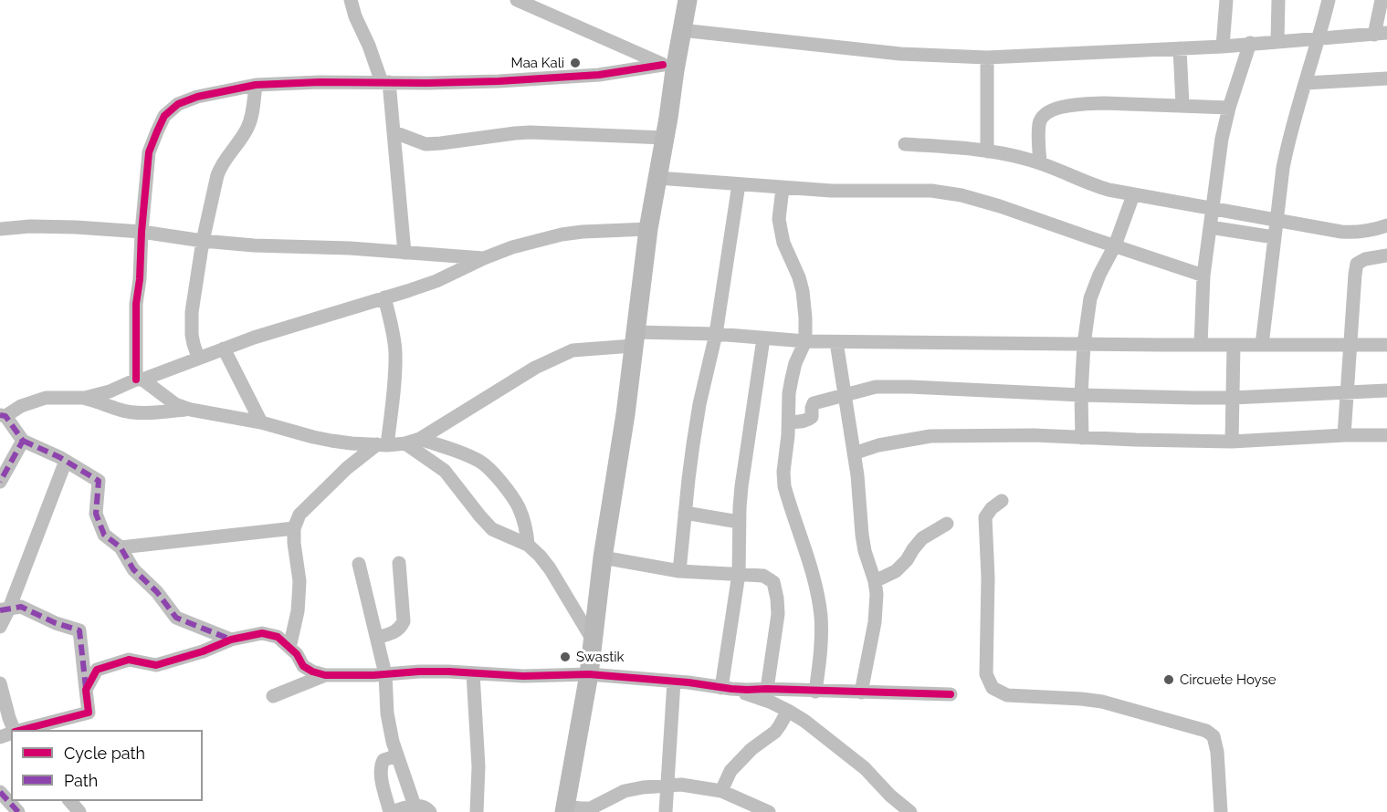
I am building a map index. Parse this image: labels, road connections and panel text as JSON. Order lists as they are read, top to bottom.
{
  "places": ["Maa Kali", "Swastik", "Circuete Hoyse"],
  "legend": ["Cycle path", "Path"]
}
